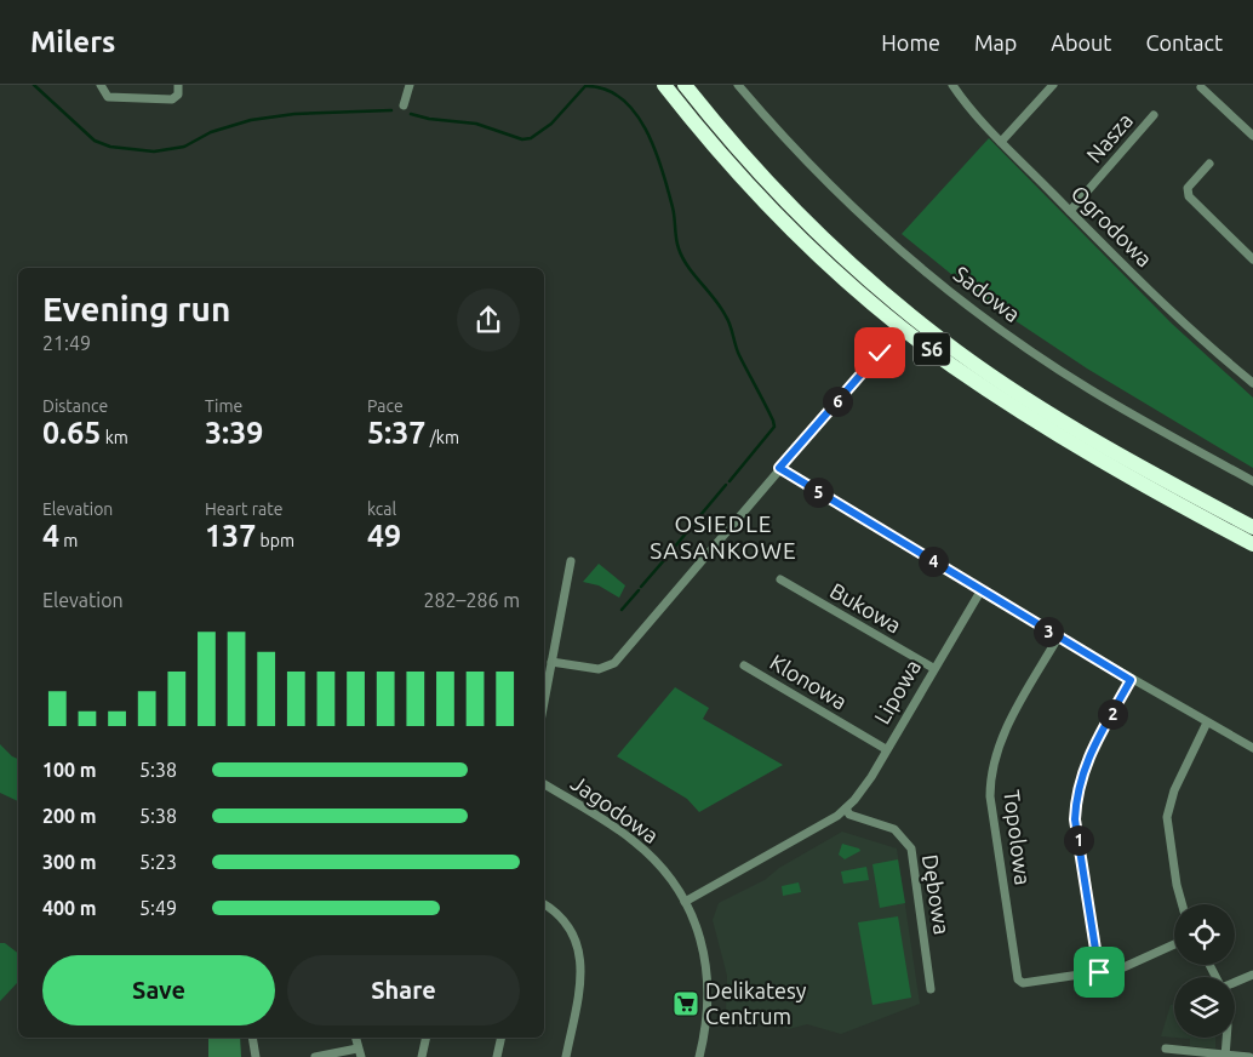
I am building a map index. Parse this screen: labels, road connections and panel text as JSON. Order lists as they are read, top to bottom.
{
  "streets": {
    "highway": ["S6"],
    "street": [
      "Nasza",
      "Ogrodowa",
      "Sadowa",
      "Bukowa",
      "Klonowa",
      "Lipowa",
      "Jagodowa",
      "Topolowa",
      "Dębowa"
    ]
  },
  "crossings": [
    ["Nasza", "Ogrodowa"],
    ["Bukowa", "Lipowa"],
    ["Klonowa", "Lipowa"],
    ["Lipowa", "Jagodowa"],
    ["Lipowa", "Dębowa"]
  ],
  "districts": ["OSIEDLE SASANKOWE"],
  "places": {
    "supermarket": ["Delikatesy Centrum"]
  },
  "page": {
    "header": "Milers",
    "nav": [
      "Home",
      "Map",
      "About",
      "Contact"
    ],
    "heading": ["Evening run", "21:49"],
    "stats": [
      ["Distance", "0.65 km"],
      ["Time", "3:39"],
      ["Pace", "5:37 /km"],
      ["Elevation", "4 m"],
      ["Heart rate", "137 bpm"],
      ["kcal", "49"]
    ],
    "pins": [
      "6",
      "5",
      "4",
      "3",
      "2",
      "1"
    ],
    "chart": ["Elevation", "282–286 m"],
    "list": [
      {
        "name": "100 m",
        "note": "5:38"
      },
      {
        "name": "200 m",
        "note": "5:38"
      },
      {
        "name": "300 m",
        "note": "5:23"
      },
      {
        "name": "400 m",
        "note": "5:49"
      }
    ],
    "buttons": ["Save", "Share"]
  }
}
